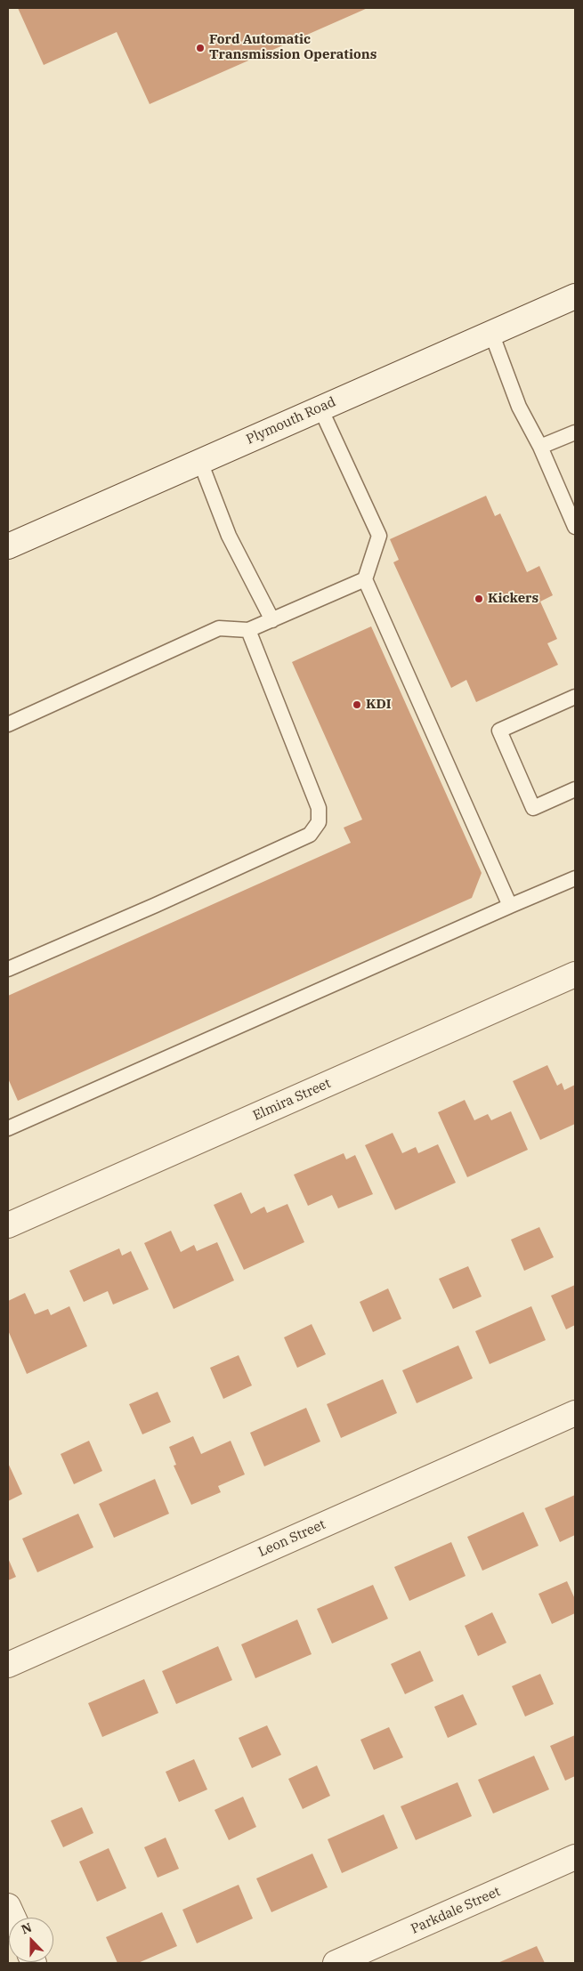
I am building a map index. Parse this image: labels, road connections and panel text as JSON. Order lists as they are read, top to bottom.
{
  "streets": {
    "street": [
      "Plymouth Road",
      "Elmira Street",
      "Leon Street",
      "Parkdale Street"
    ]
  },
  "places": ["Ford Automatic Transmission Operations", "Kickers", "KDI"],
  "north": "top"
}
